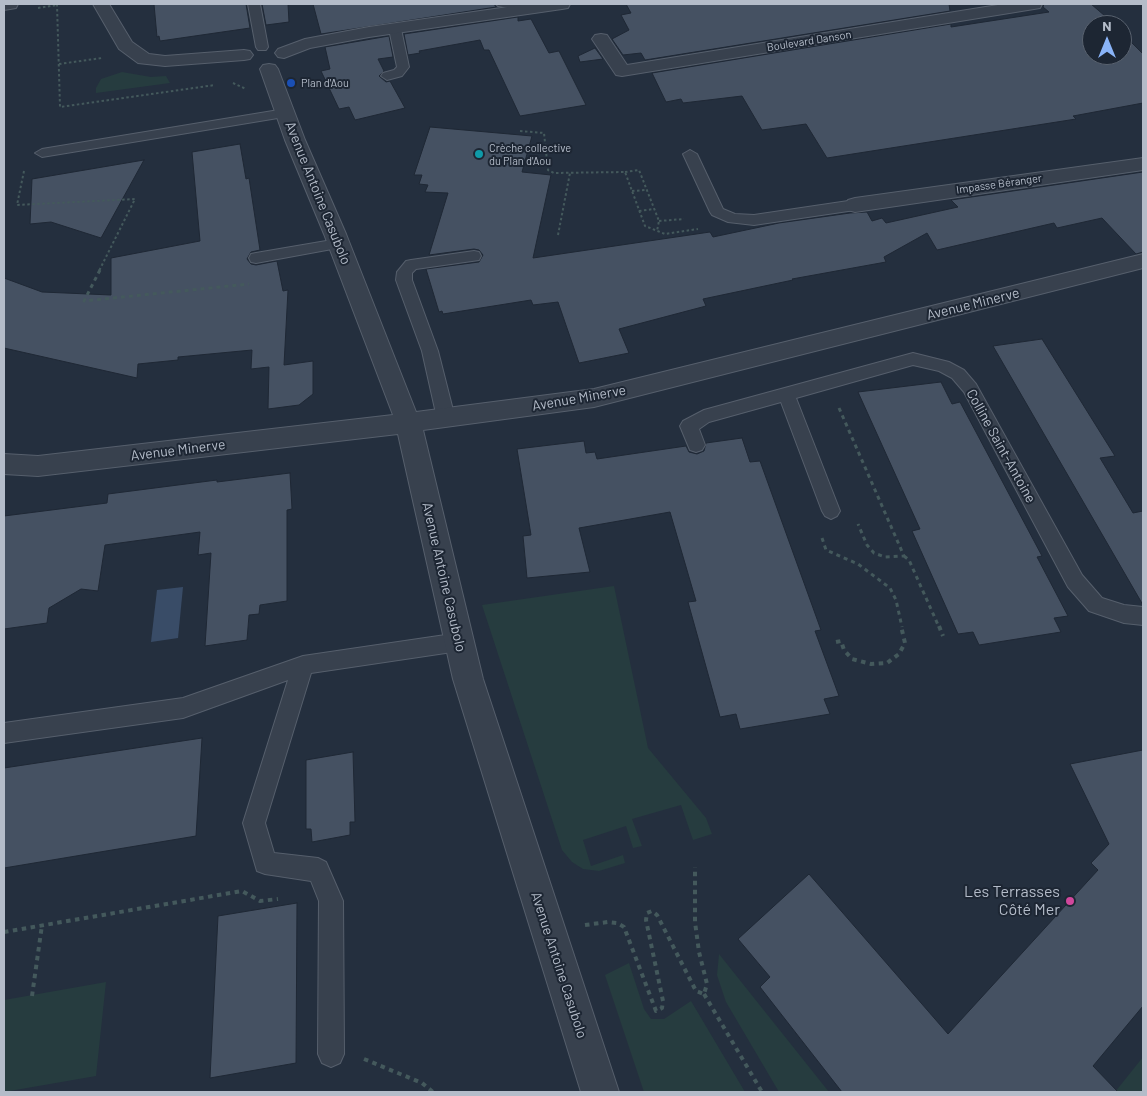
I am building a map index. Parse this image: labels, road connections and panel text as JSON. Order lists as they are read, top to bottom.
{
  "streets": {
    "street": [
      "Boulevard Danson",
      "Impasse Béranger",
      "Avenue Antoine Casubolo",
      "Avenue Minerve"
    ],
    "lane": ["Colline Saint-Antoine"]
  },
  "crossings": [
    ["Avenue Antoine Casubolo", "Avenue Minerve"]
  ],
  "places": ["Plan d'Aou", "Crèche collective du Plan d'Aou", "Les Terrasses Côté Mer"],
  "north": "top"
}
